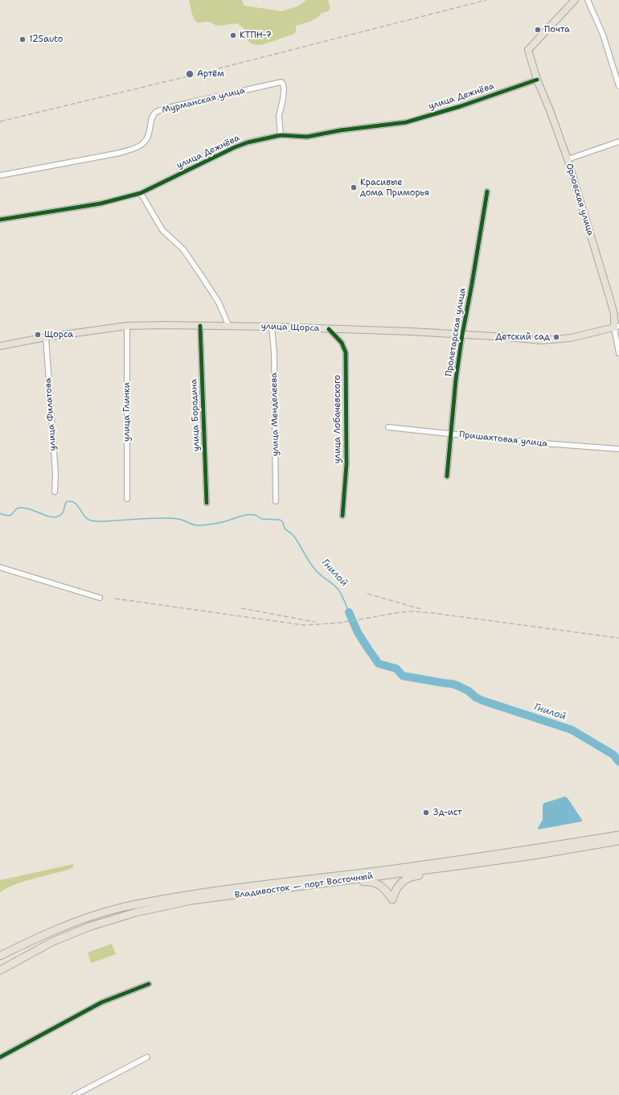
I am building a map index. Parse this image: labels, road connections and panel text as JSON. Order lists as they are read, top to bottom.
{
  "streets": {
    "highway": ["Владивосток — порт Восточный"],
    "main road": ["Орловская улица", "улица Щорса"],
    "street": [
      "улица Дежнёва",
      "Мурманская улица",
      "Пролетарская улица",
      "улица Глинки",
      "улица Филатова",
      "улица Менделеева",
      "улица Бородина",
      "улица Лобачевского",
      "Пришахтовая улица"
    ]
  },
  "crossings": [
    ["улица Дежнёва", "Мурманская улица"],
    ["улица Дежнёва", "Орловская улица"],
    ["Орловская улица", "улица Щорса"],
    ["улица Щорса", "Пролетарская улица"],
    ["улица Щорса", "улица Глинки"],
    ["улица Щорса", "улица Филатова"],
    ["улица Щорса", "улица Менделеева"],
    ["улица Щорса", "улица Бородина"],
    ["улица Щорса", "улица Лобачевского"],
    ["Пролетарская улица", "Пришахтовая улица"]
  ],
  "water": ["Гнилой"],
  "places": [
    "Почта",
    "КТПН-7",
    "125auto",
    "Артём",
    "Красивые дома Приморья",
    "Щорса",
    "Детский сад",
    "3д-ист"
  ]
}
